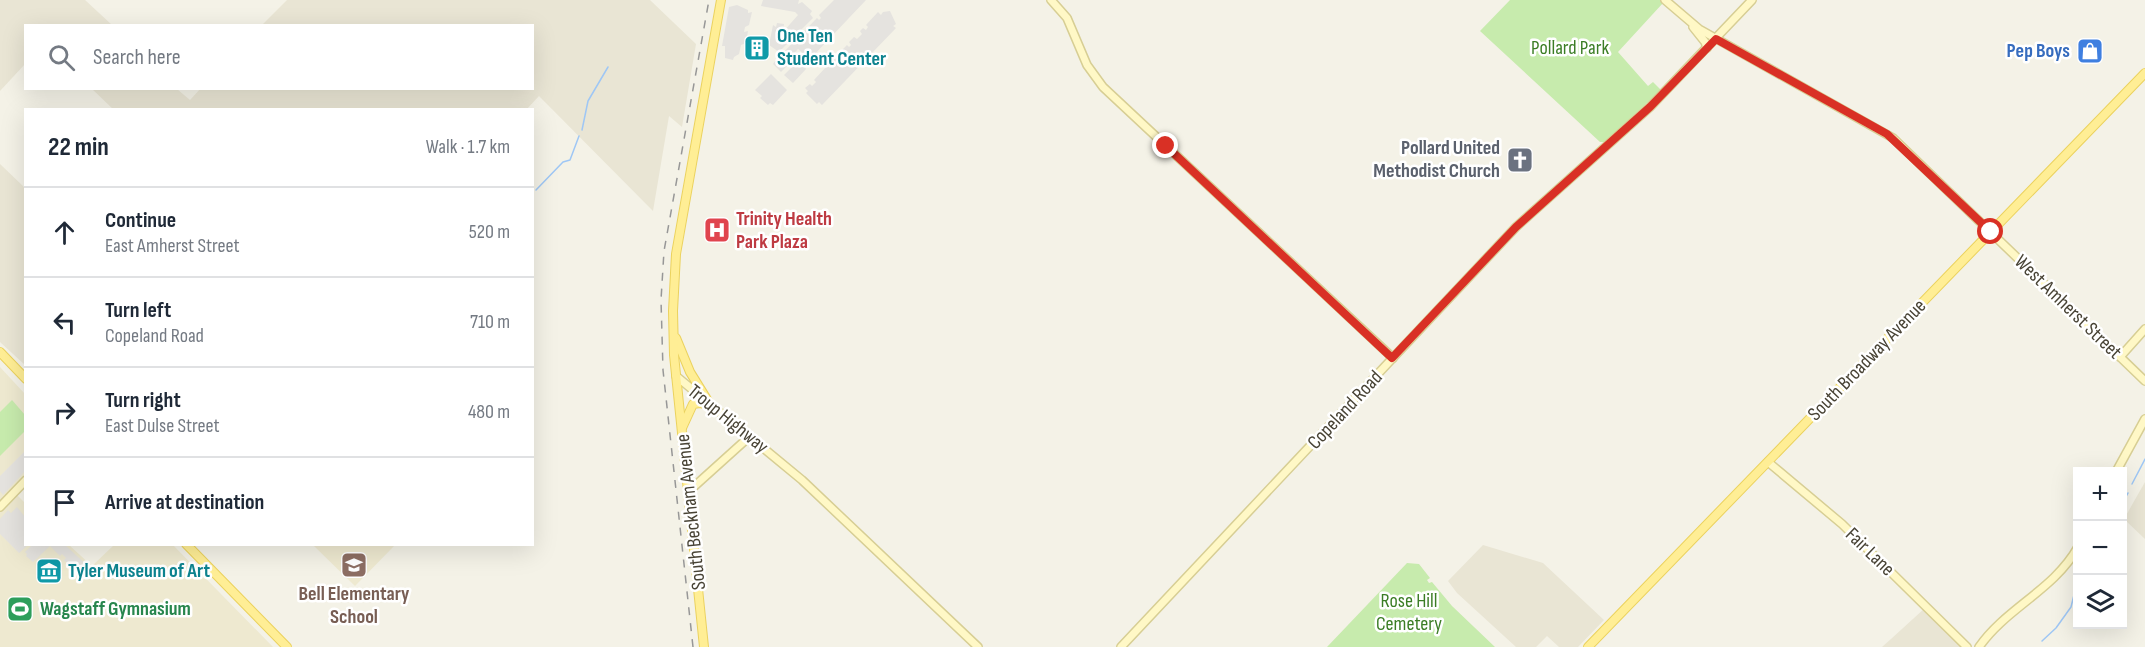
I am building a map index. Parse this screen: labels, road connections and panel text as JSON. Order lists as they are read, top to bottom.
{
  "streets": {
    "main road": ["South Broadway Avenue", "Troup Highway", "South Beckham Avenue"],
    "street": ["West Amherst Street", "Copeland Road", "Fair Lane"]
  },
  "crossings": [
    ["West Amherst Street", "South Broadway Avenue"],
    ["West Amherst Street", "Copeland Road"],
    ["South Broadway Avenue", "Fair Lane"],
    ["Troup Highway", "South Beckham Avenue"]
  ],
  "parks": ["Pollard Park", "Rose Hill Cemetery"],
  "places": {
    "building": ["One Ten Student Center"],
    "shop": ["Pep Boys"],
    "church": ["Pollard United Methodist Church"],
    "hospital": ["Trinity Health Park Plaza"],
    "school or university": ["Bell Elementary School"],
    "museum": ["Tyler Museum of Art"],
    "sports": ["Wagstaff Gymnasium"]
  },
  "page": {
    "search": "Search here",
    "heading": ["22 min", "Walk · 1.7 km"],
    "list": [
      ["Continue", "East Amherst Street", "520 m"],
      ["Turn left", "Copeland Road", "710 m"],
      ["Turn right", "East Dulse Street", "480 m"],
      "Arrive at destination"
    ],
    "map_buttons": ["+", "−"]
  }
}
